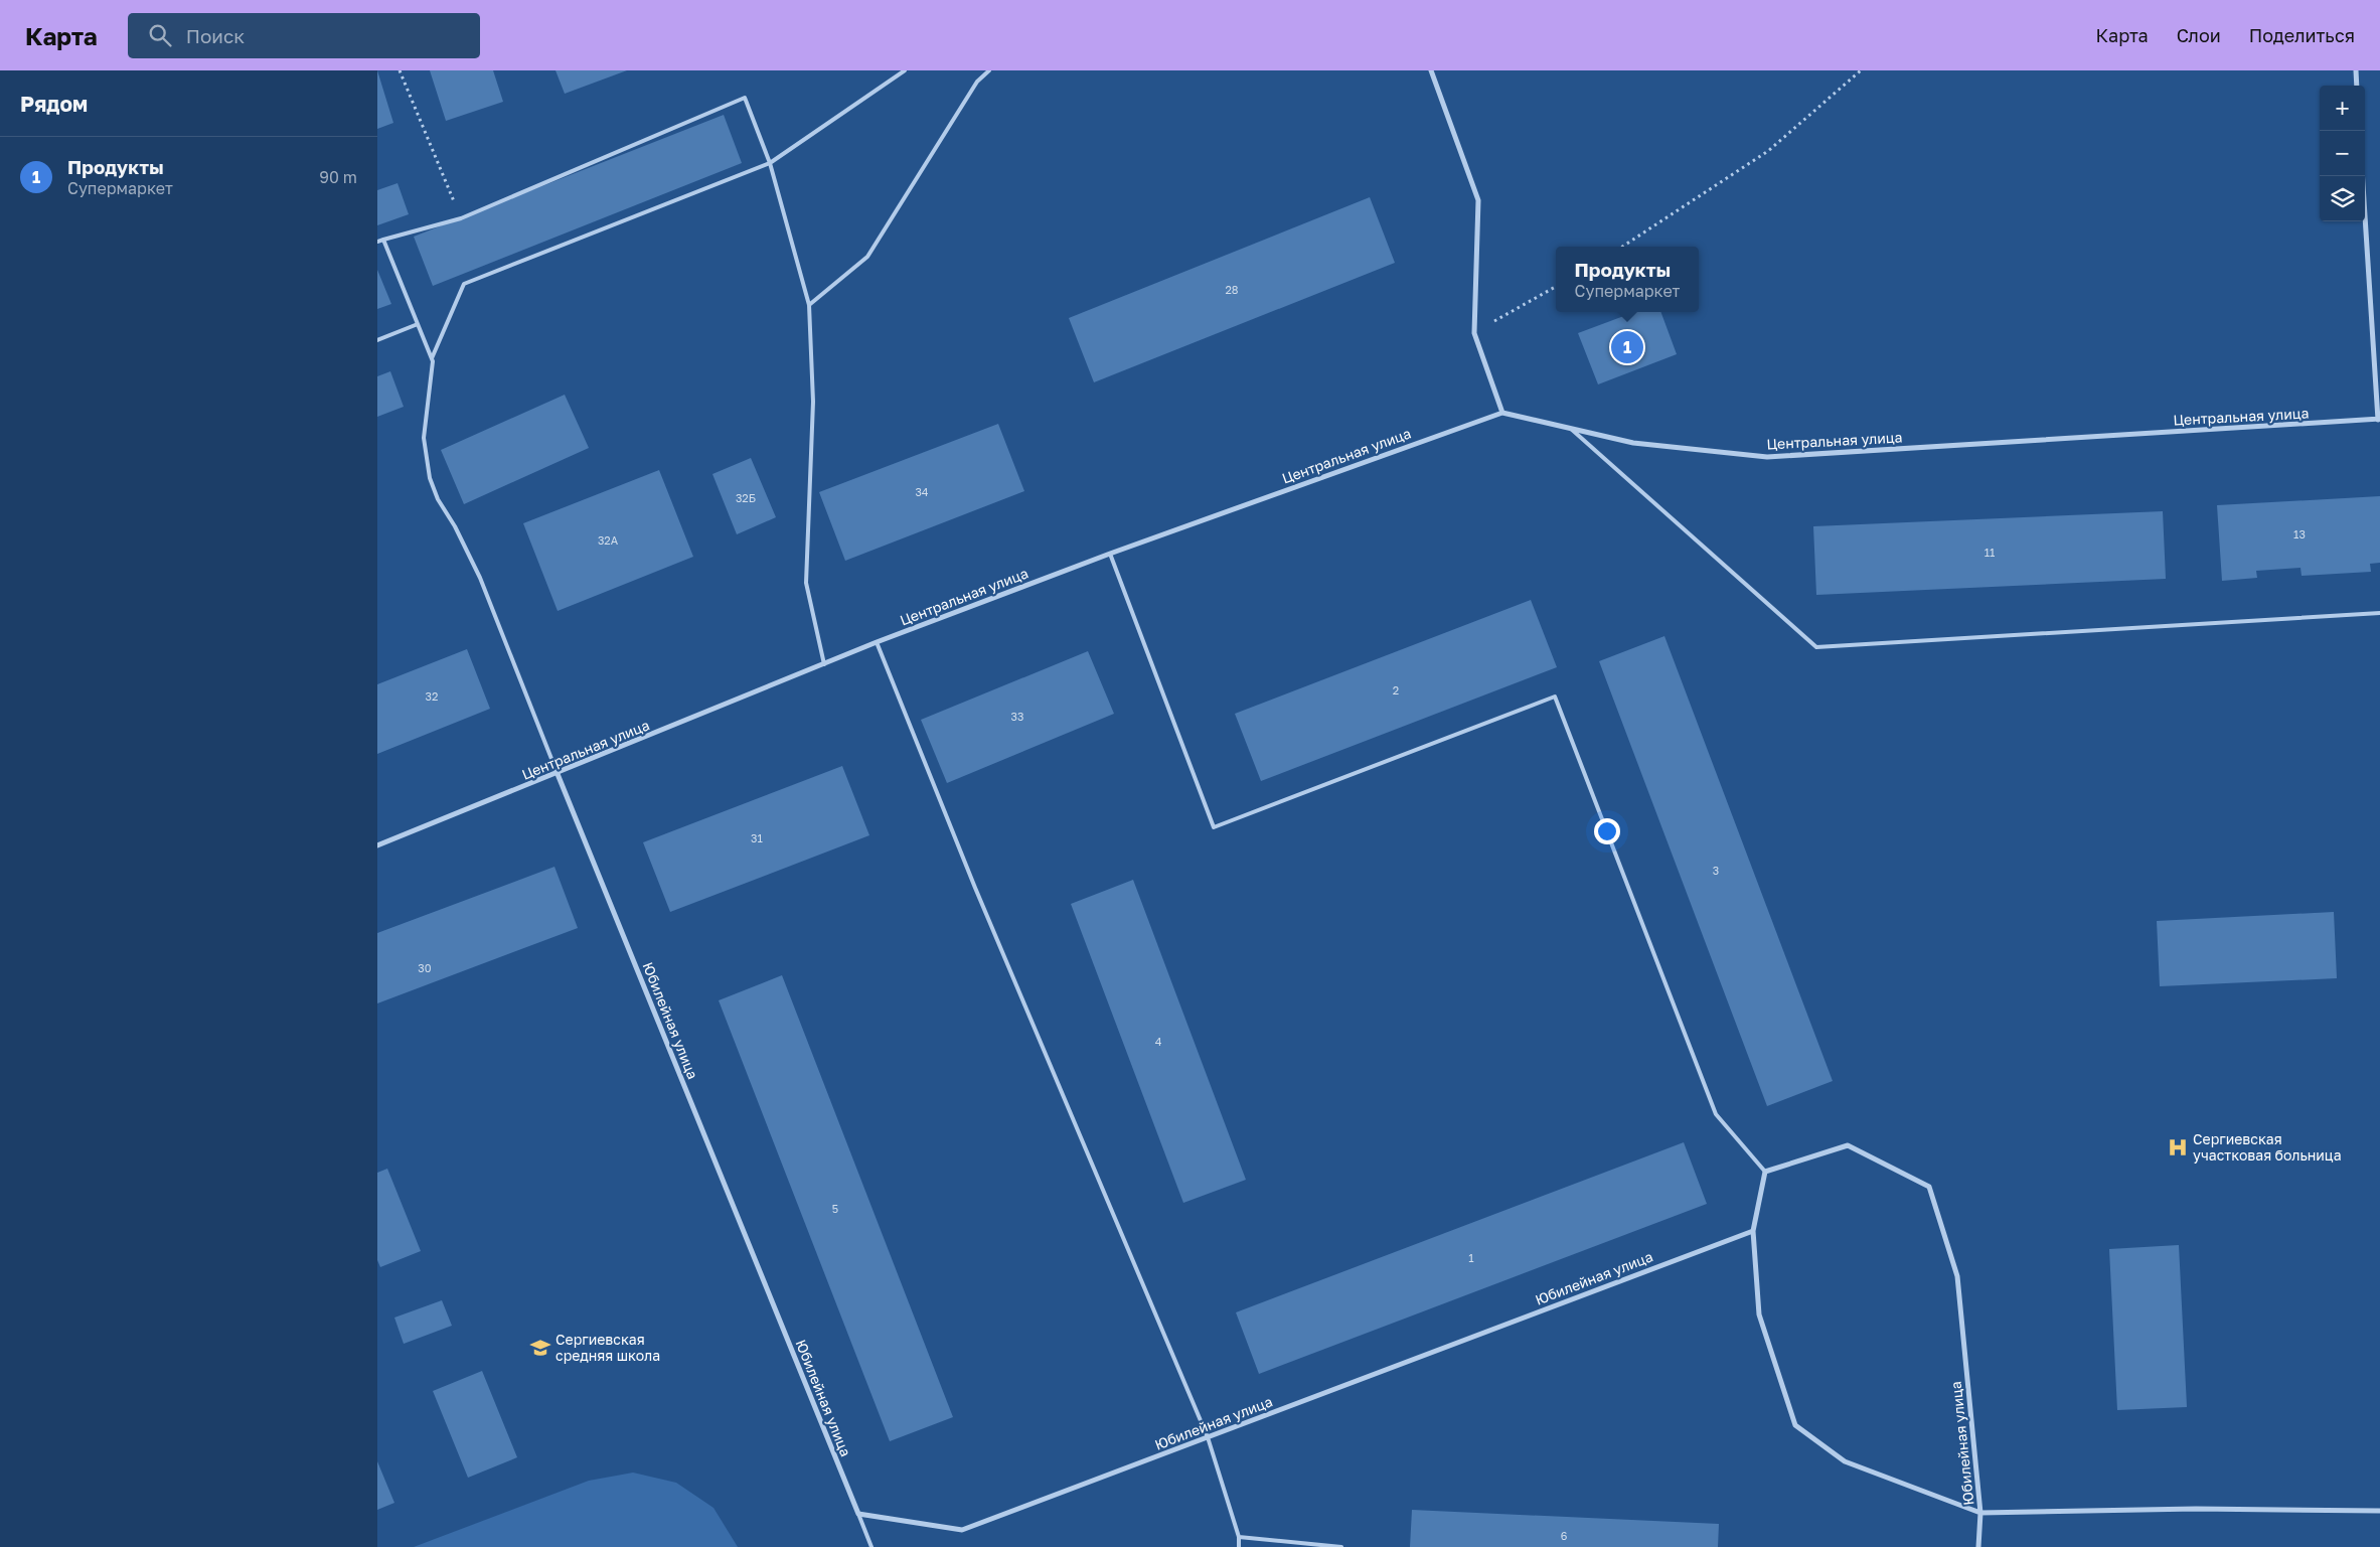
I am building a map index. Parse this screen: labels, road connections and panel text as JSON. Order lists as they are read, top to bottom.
{
  "streets": {
    "street": ["Центральная улица", "Юбилейная улица"]
  },
  "crossings": [
    ["Центральная улица", "Юбилейная улица"]
  ],
  "places": {
    "hospital": ["Сергиевская участковая больница"],
    "school or university": ["Сергиевская средняя школа"]
  },
  "house_numbers": [
    "28",
    "34",
    "32Б",
    "13",
    "32А",
    "11",
    "2",
    "32",
    "33",
    "31",
    "3",
    "30",
    "4",
    "5",
    "1",
    "6"
  ],
  "page": {
    "header": "Карта",
    "search": "Поиск",
    "nav": ["Карта", "Слои", "Поделиться"],
    "heading": "Рядом",
    "map_buttons": ["+", "−"],
    "list": [
      {
        "mark": "1",
        "name": "Продукты",
        "note": "Супермаркет",
        "value": "90 m"
      }
    ],
    "popup": ["Продукты", "Супермаркет"],
    "pins": "1"
  }
}
